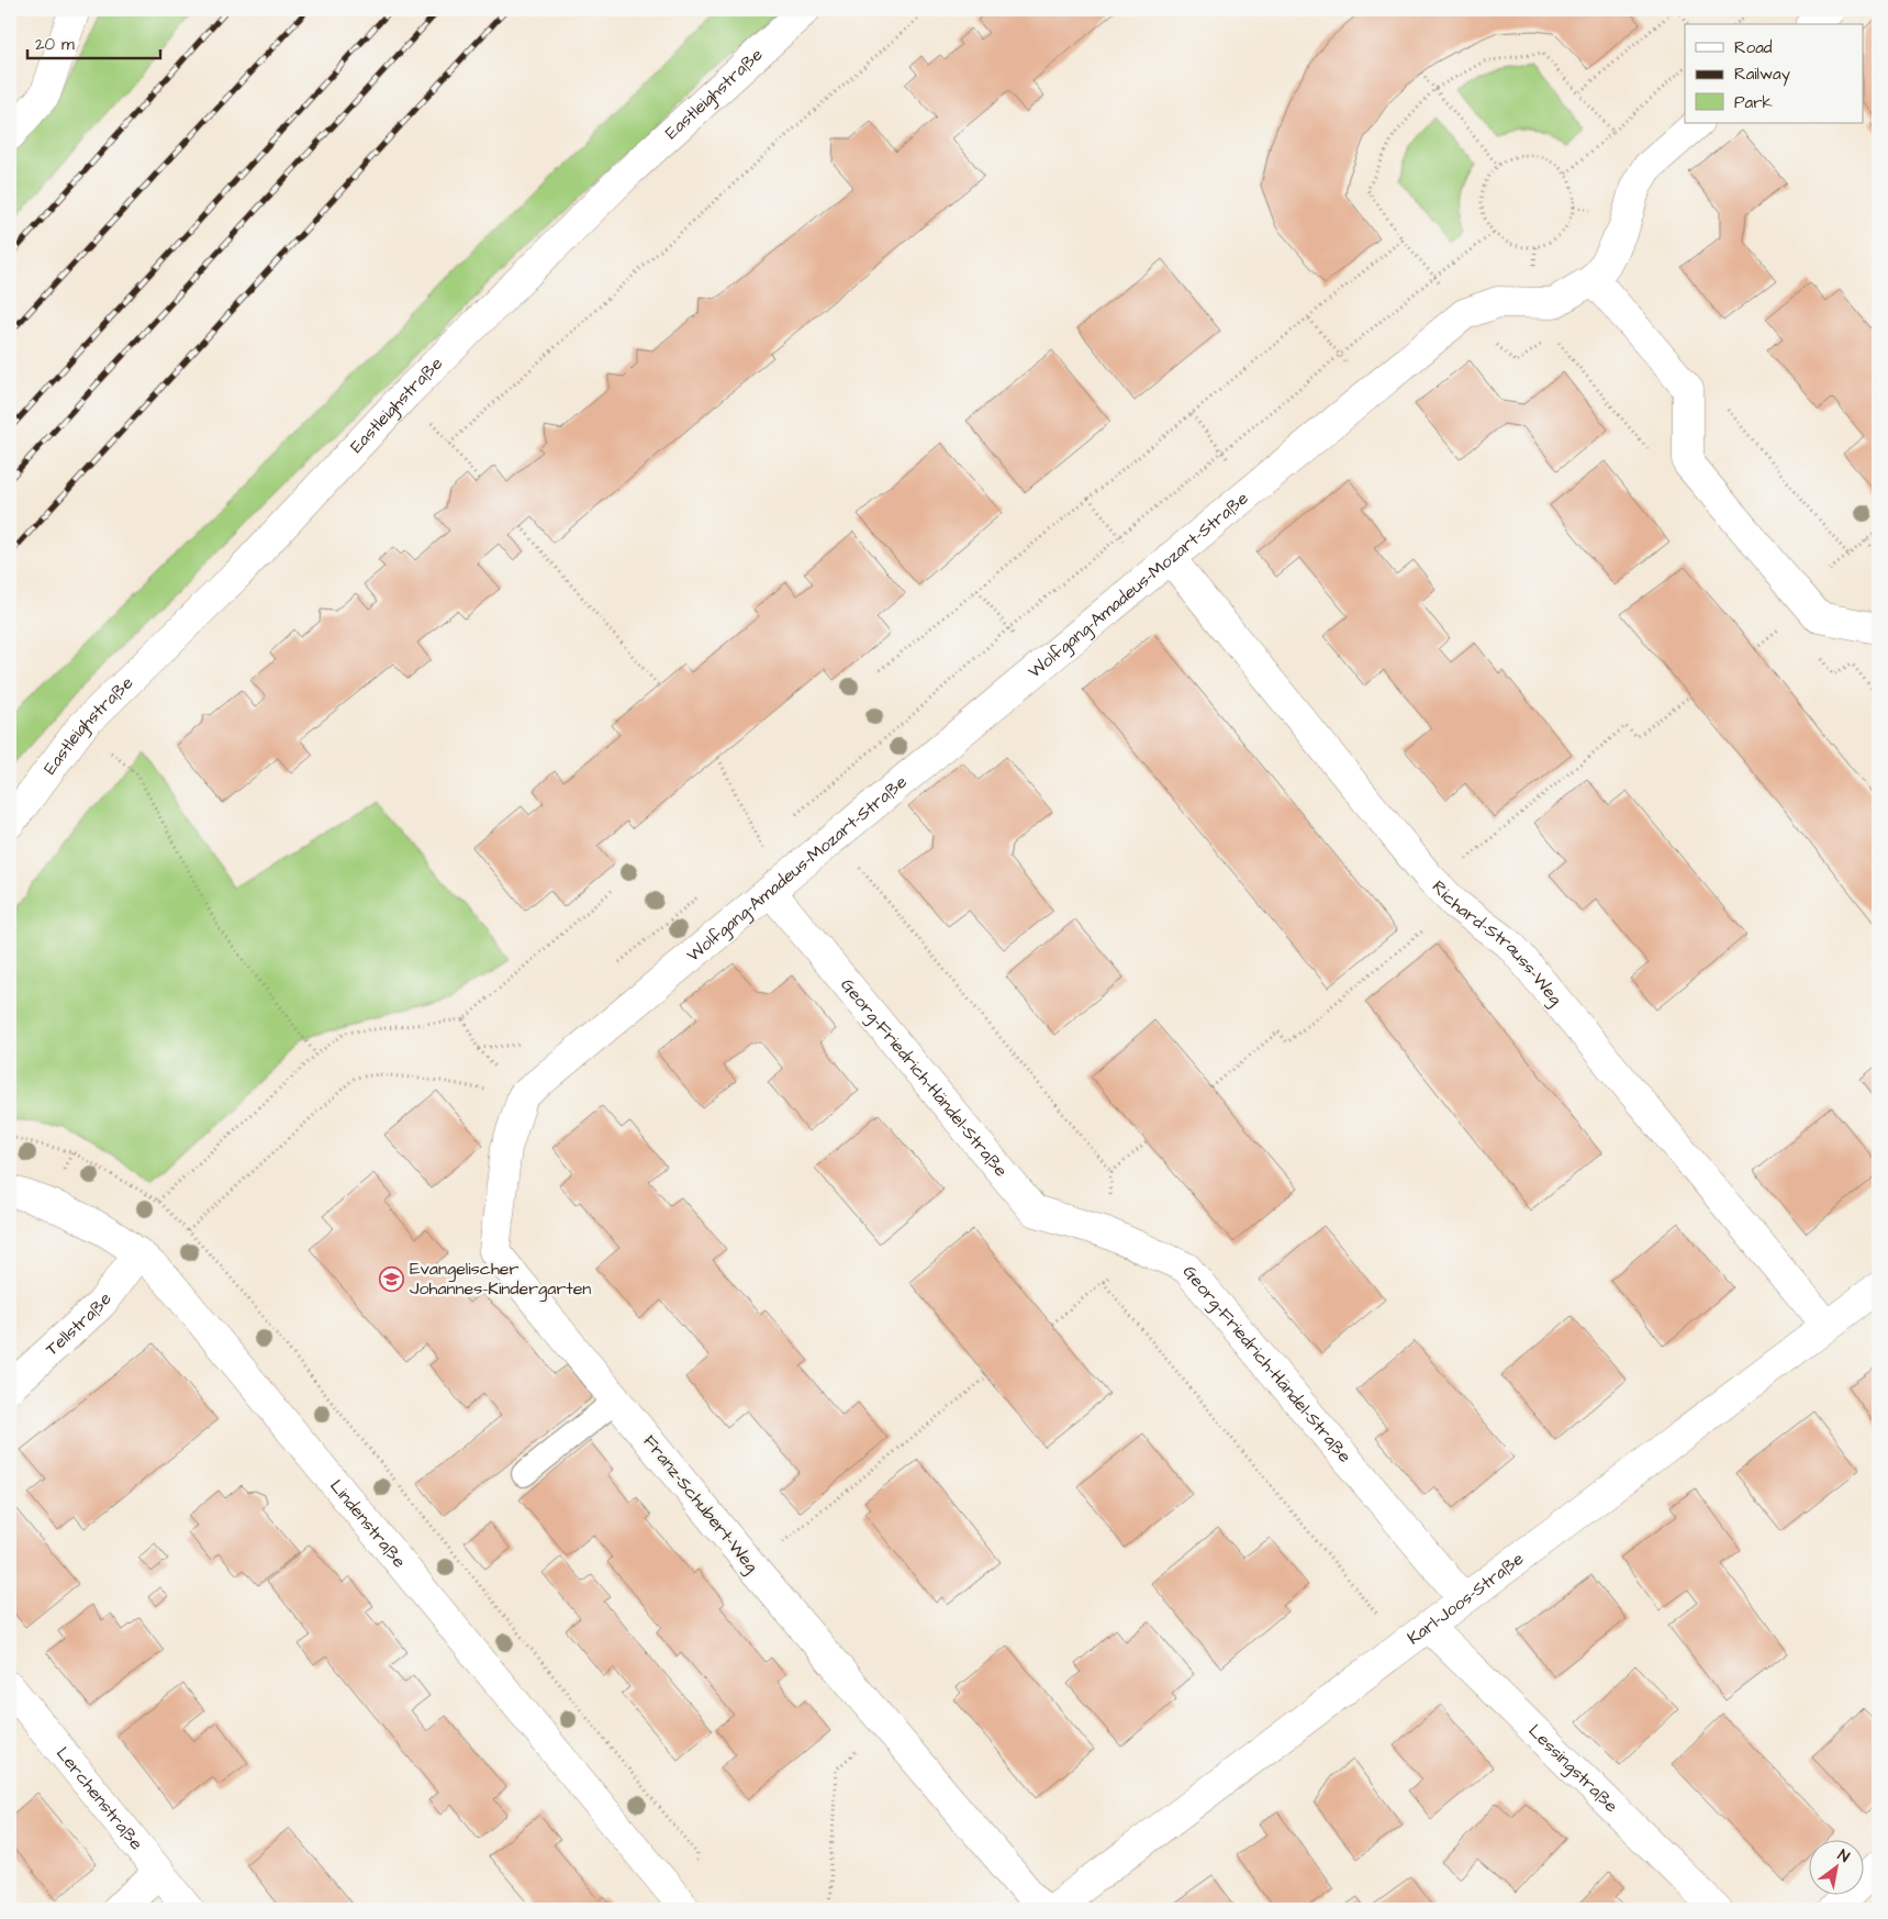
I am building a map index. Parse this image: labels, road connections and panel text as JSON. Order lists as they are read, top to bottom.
{
  "streets": {
    "street": [
      "Eastleighstraße",
      "Wolfgang-Amadeus-Mozart-Straße",
      "Richard-Strauss-Weg",
      "Georg-Friedrich-Händel-Straße",
      "Tellstraße",
      "Franz-Schubert-Weg",
      "Lindenstraße",
      "Karl-Joos-Straße",
      "Lessingstraße",
      "Lerchenstraße"
    ]
  },
  "crossings": [
    ["Wolfgang-Amadeus-Mozart-Straße", "Richard-Strauss-Weg"],
    ["Wolfgang-Amadeus-Mozart-Straße", "Georg-Friedrich-Händel-Straße"],
    ["Wolfgang-Amadeus-Mozart-Straße", "Franz-Schubert-Weg"],
    ["Richard-Strauss-Weg", "Karl-Joos-Straße"],
    ["Georg-Friedrich-Händel-Straße", "Karl-Joos-Straße"],
    ["Tellstraße", "Lindenstraße"],
    ["Karl-Joos-Straße", "Lessingstraße"]
  ],
  "places": {
    "school or university": ["Evangelischer Johannes-Kindergarten"]
  },
  "legend": ["Road", "Railway", "Park"],
  "scale_bar": "20 m",
  "north": "top right"
}
